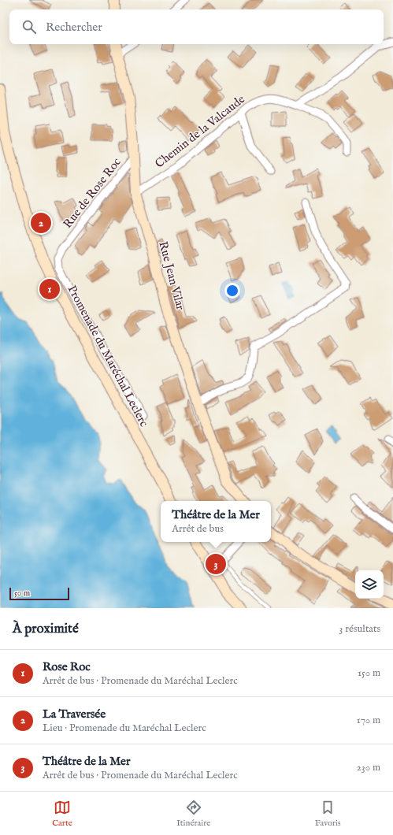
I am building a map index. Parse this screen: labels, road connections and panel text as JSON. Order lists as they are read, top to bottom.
{
  "streets": {
    "street": [
      "Chemin de la Valcaude",
      "Rue de Rose Roc",
      "Rue Jean Vilar",
      "Promenade du Maréchal Leclerc"
    ]
  },
  "crossings": [
    ["Chemin de la Valcaude", "Rue Jean Vilar"],
    ["Rue de Rose Roc", "Rue Jean Vilar"]
  ],
  "scale_bar": "50 m",
  "page": {
    "search": "Rechercher",
    "pins": ["2", "1", "3"],
    "popup": ["Théâtre de la Mer", "Arrêt de bus"],
    "scale": "50 m",
    "heading": ["À proximité", "3 résultats"],
    "list": [
      {
        "mark": "1",
        "name": "Rose Roc",
        "note": "Arrêt de bus · Promenade du Maréchal Leclerc",
        "value": "150 m"
      },
      {
        "mark": "2",
        "name": "La Traversée",
        "note": "Lieu · Promenade du Maréchal Leclerc",
        "value": "170 m"
      },
      {
        "mark": "3",
        "name": "Théâtre de la Mer",
        "note": "Arrêt de bus · Promenade du Maréchal Leclerc",
        "value": "230 m"
      }
    ],
    "nav": ["Carte", "Itinéraire", "Favoris"]
  }
}
